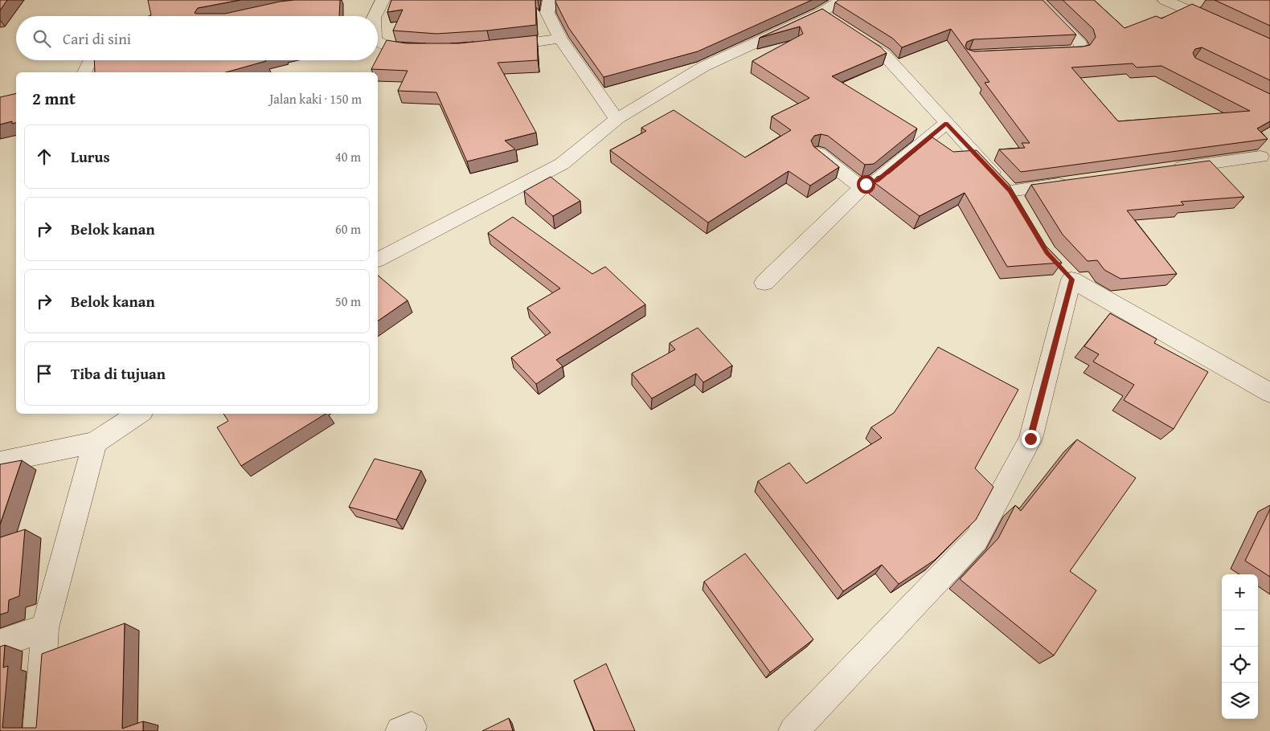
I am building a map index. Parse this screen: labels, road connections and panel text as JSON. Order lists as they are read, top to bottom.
{
  "page": {
    "search": "Cari di sini",
    "heading": ["2 mnt", "Jalan kaki · 150 m"],
    "list": [
      ["Lurus", "40 m"],
      ["Belok kanan", "60 m"],
      ["Belok kanan", "50 m"],
      "Tiba di tujuan"
    ],
    "map_buttons": ["+", "−"]
  }
}
